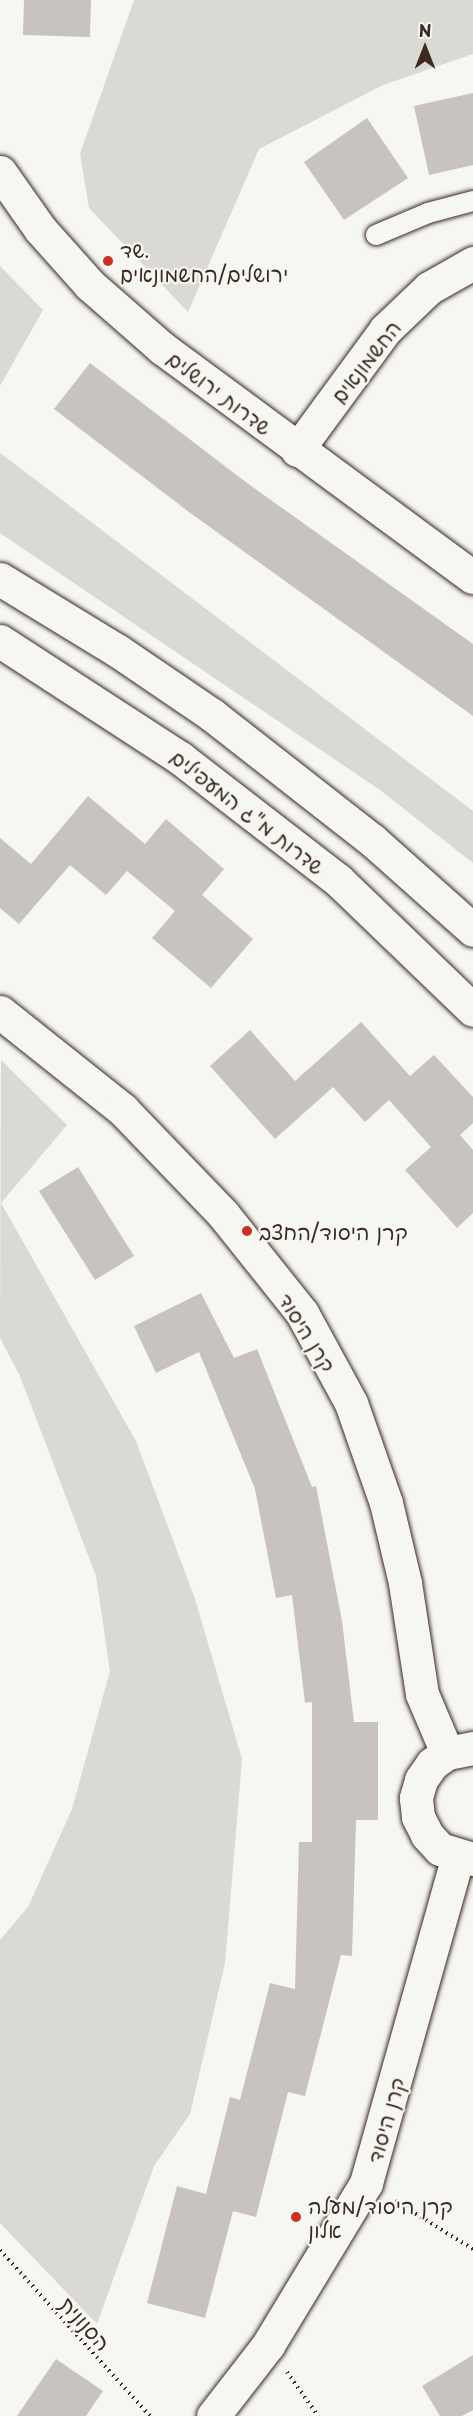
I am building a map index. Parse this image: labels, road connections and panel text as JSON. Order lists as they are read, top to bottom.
{
  "streets": {
    "street": [
      "החשמונאים",
      "שדרות ירושלים",
      "שדרות מ\"ג המעפילים",
      "קרן היסוד"
    ],
    "path": ["הסנונית"]
  },
  "crossings": [
    ["החשמונאים", "שדרות ירושלים"]
  ],
  "places": ["שד. ירושלים/החשמונאים", "קרן היסוד/החצב", "קרן היסוד/מעלה אלון"],
  "north": "top"
}
